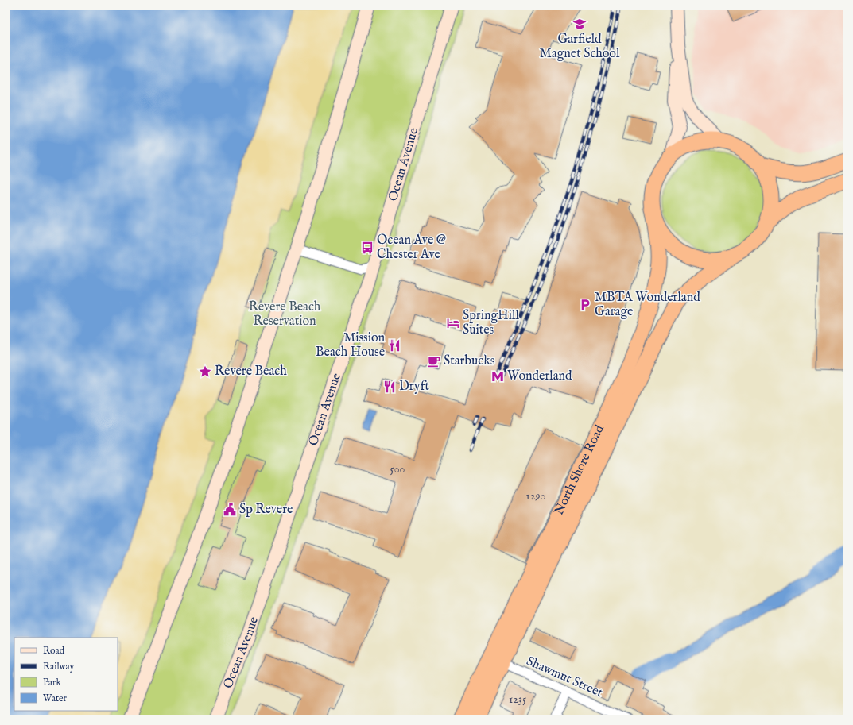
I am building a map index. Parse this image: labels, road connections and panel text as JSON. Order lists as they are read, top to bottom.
{
  "streets": {
    "highway": ["North Shore Road"],
    "main road": ["Ocean Avenue"],
    "street": ["Shawmut Street"]
  },
  "crossings": [
    ["North Shore Road", "Shawmut Street"]
  ],
  "parks": ["Revere Beach Reservation"],
  "places": {
    "school or university": ["Garfield Magnet School"],
    "bus stop": ["Ocean Ave @ Chester Ave"],
    "parking": ["MBTA Wonderland Garage"],
    "hotel": ["SpringHill Suites"],
    "restaurant": ["Mission Beach House", "Dryft"],
    "cafe": ["Starbucks"],
    "place": ["Revere Beach"],
    "metro station": ["Wonderland"],
    "public building": ["Sp Revere"]
  },
  "house_numbers": ["500", "1290", "1235"],
  "legend": [
    "Road",
    "Railway",
    "Park",
    "Water"
  ]
}
